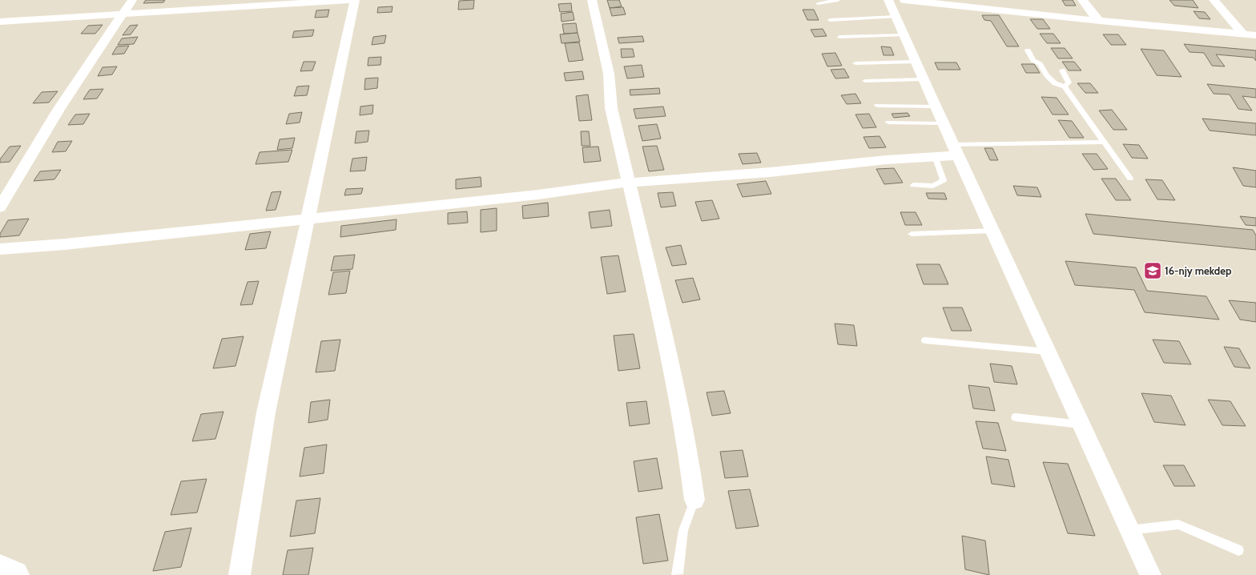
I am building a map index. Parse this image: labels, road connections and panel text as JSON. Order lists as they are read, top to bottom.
{
  "places": {
    "school or university": ["16-njy mekdep"]
  }
}
